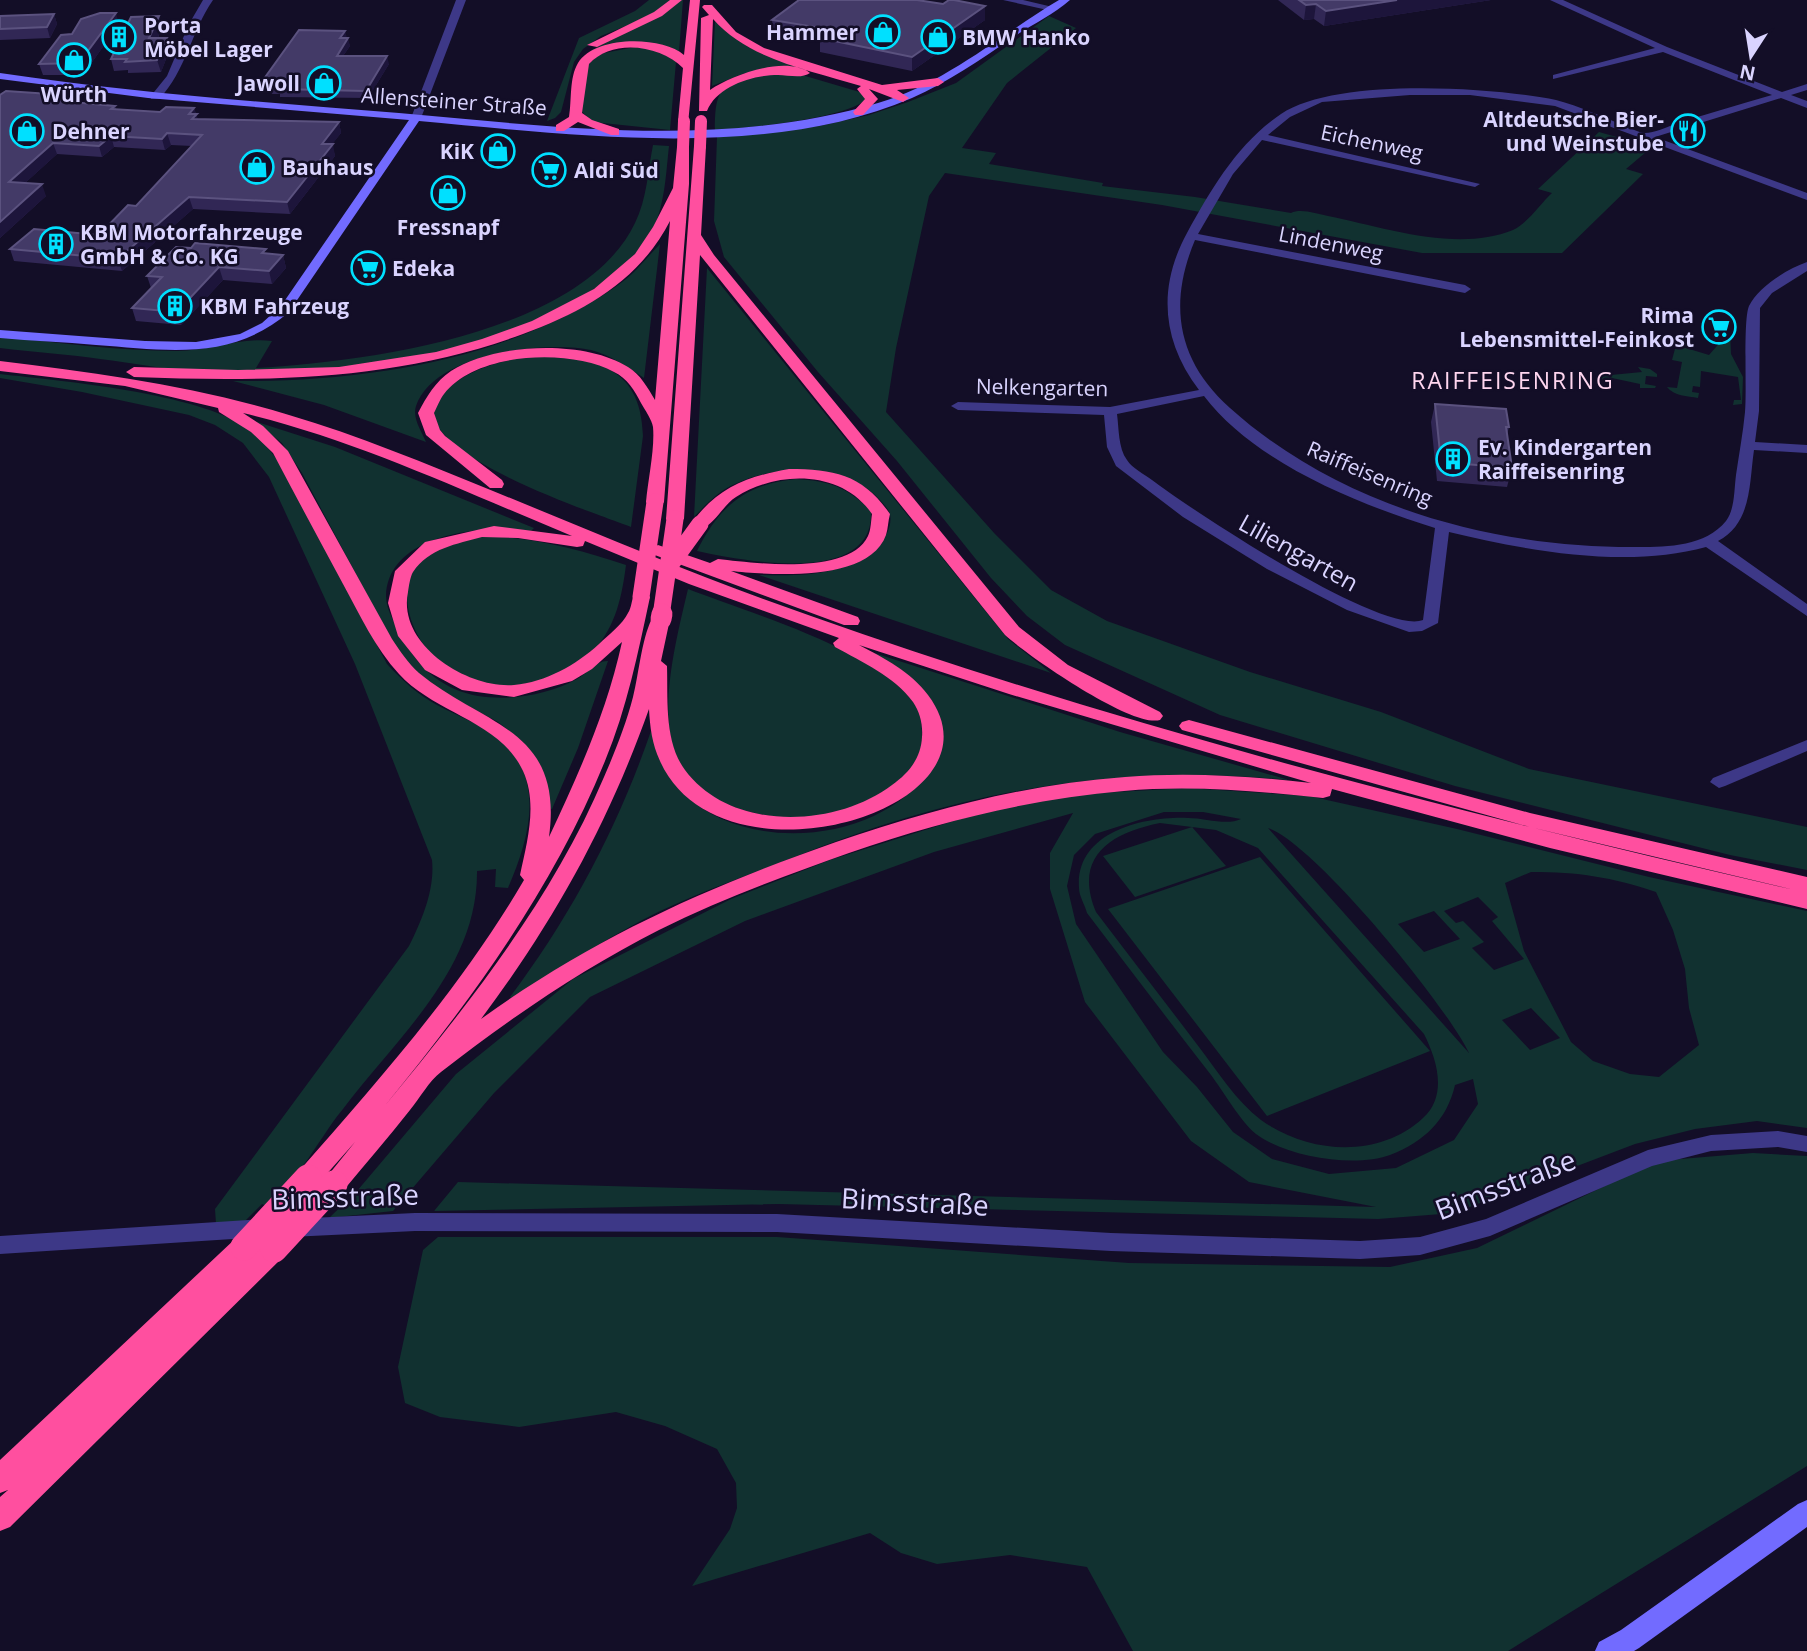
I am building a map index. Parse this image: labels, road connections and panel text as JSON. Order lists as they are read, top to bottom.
{
  "streets": {
    "street": [
      "Allensteiner Straße",
      "Eichenweg",
      "Lindenweg",
      "Nelkengarten",
      "Raiffeisenring",
      "Liliengarten",
      "Bimsstraße"
    ]
  },
  "crossings": [
    ["Eichenweg", "Raiffeisenring"],
    ["Lindenweg", "Raiffeisenring"],
    ["Nelkengarten", "Raiffeisenring"],
    ["Nelkengarten", "Liliengarten"],
    ["Raiffeisenring", "Liliengarten"]
  ],
  "districts": ["RAIFFEISENRING"],
  "places": {
    "shop": [
      "Hammer",
      "BMW Hanko",
      "Würth",
      "Jawoll",
      "Dehner",
      "KiK",
      "Bauhaus",
      "Fressnapf"
    ],
    "building": [
      "Porta Möbel Lager",
      "KBM Motorfahrzeuge GmbH & Co. KG",
      "KBM Fahrzeug",
      "Ev. Kindergarten Raiffeisenring"
    ],
    "restaurant": ["Altdeutsche Bier- und Weinstube"],
    "supermarket": ["Aldi Süd", "Edeka", "Rima Lebensmittel-Feinkost"]
  },
  "north": "bottom"
}
